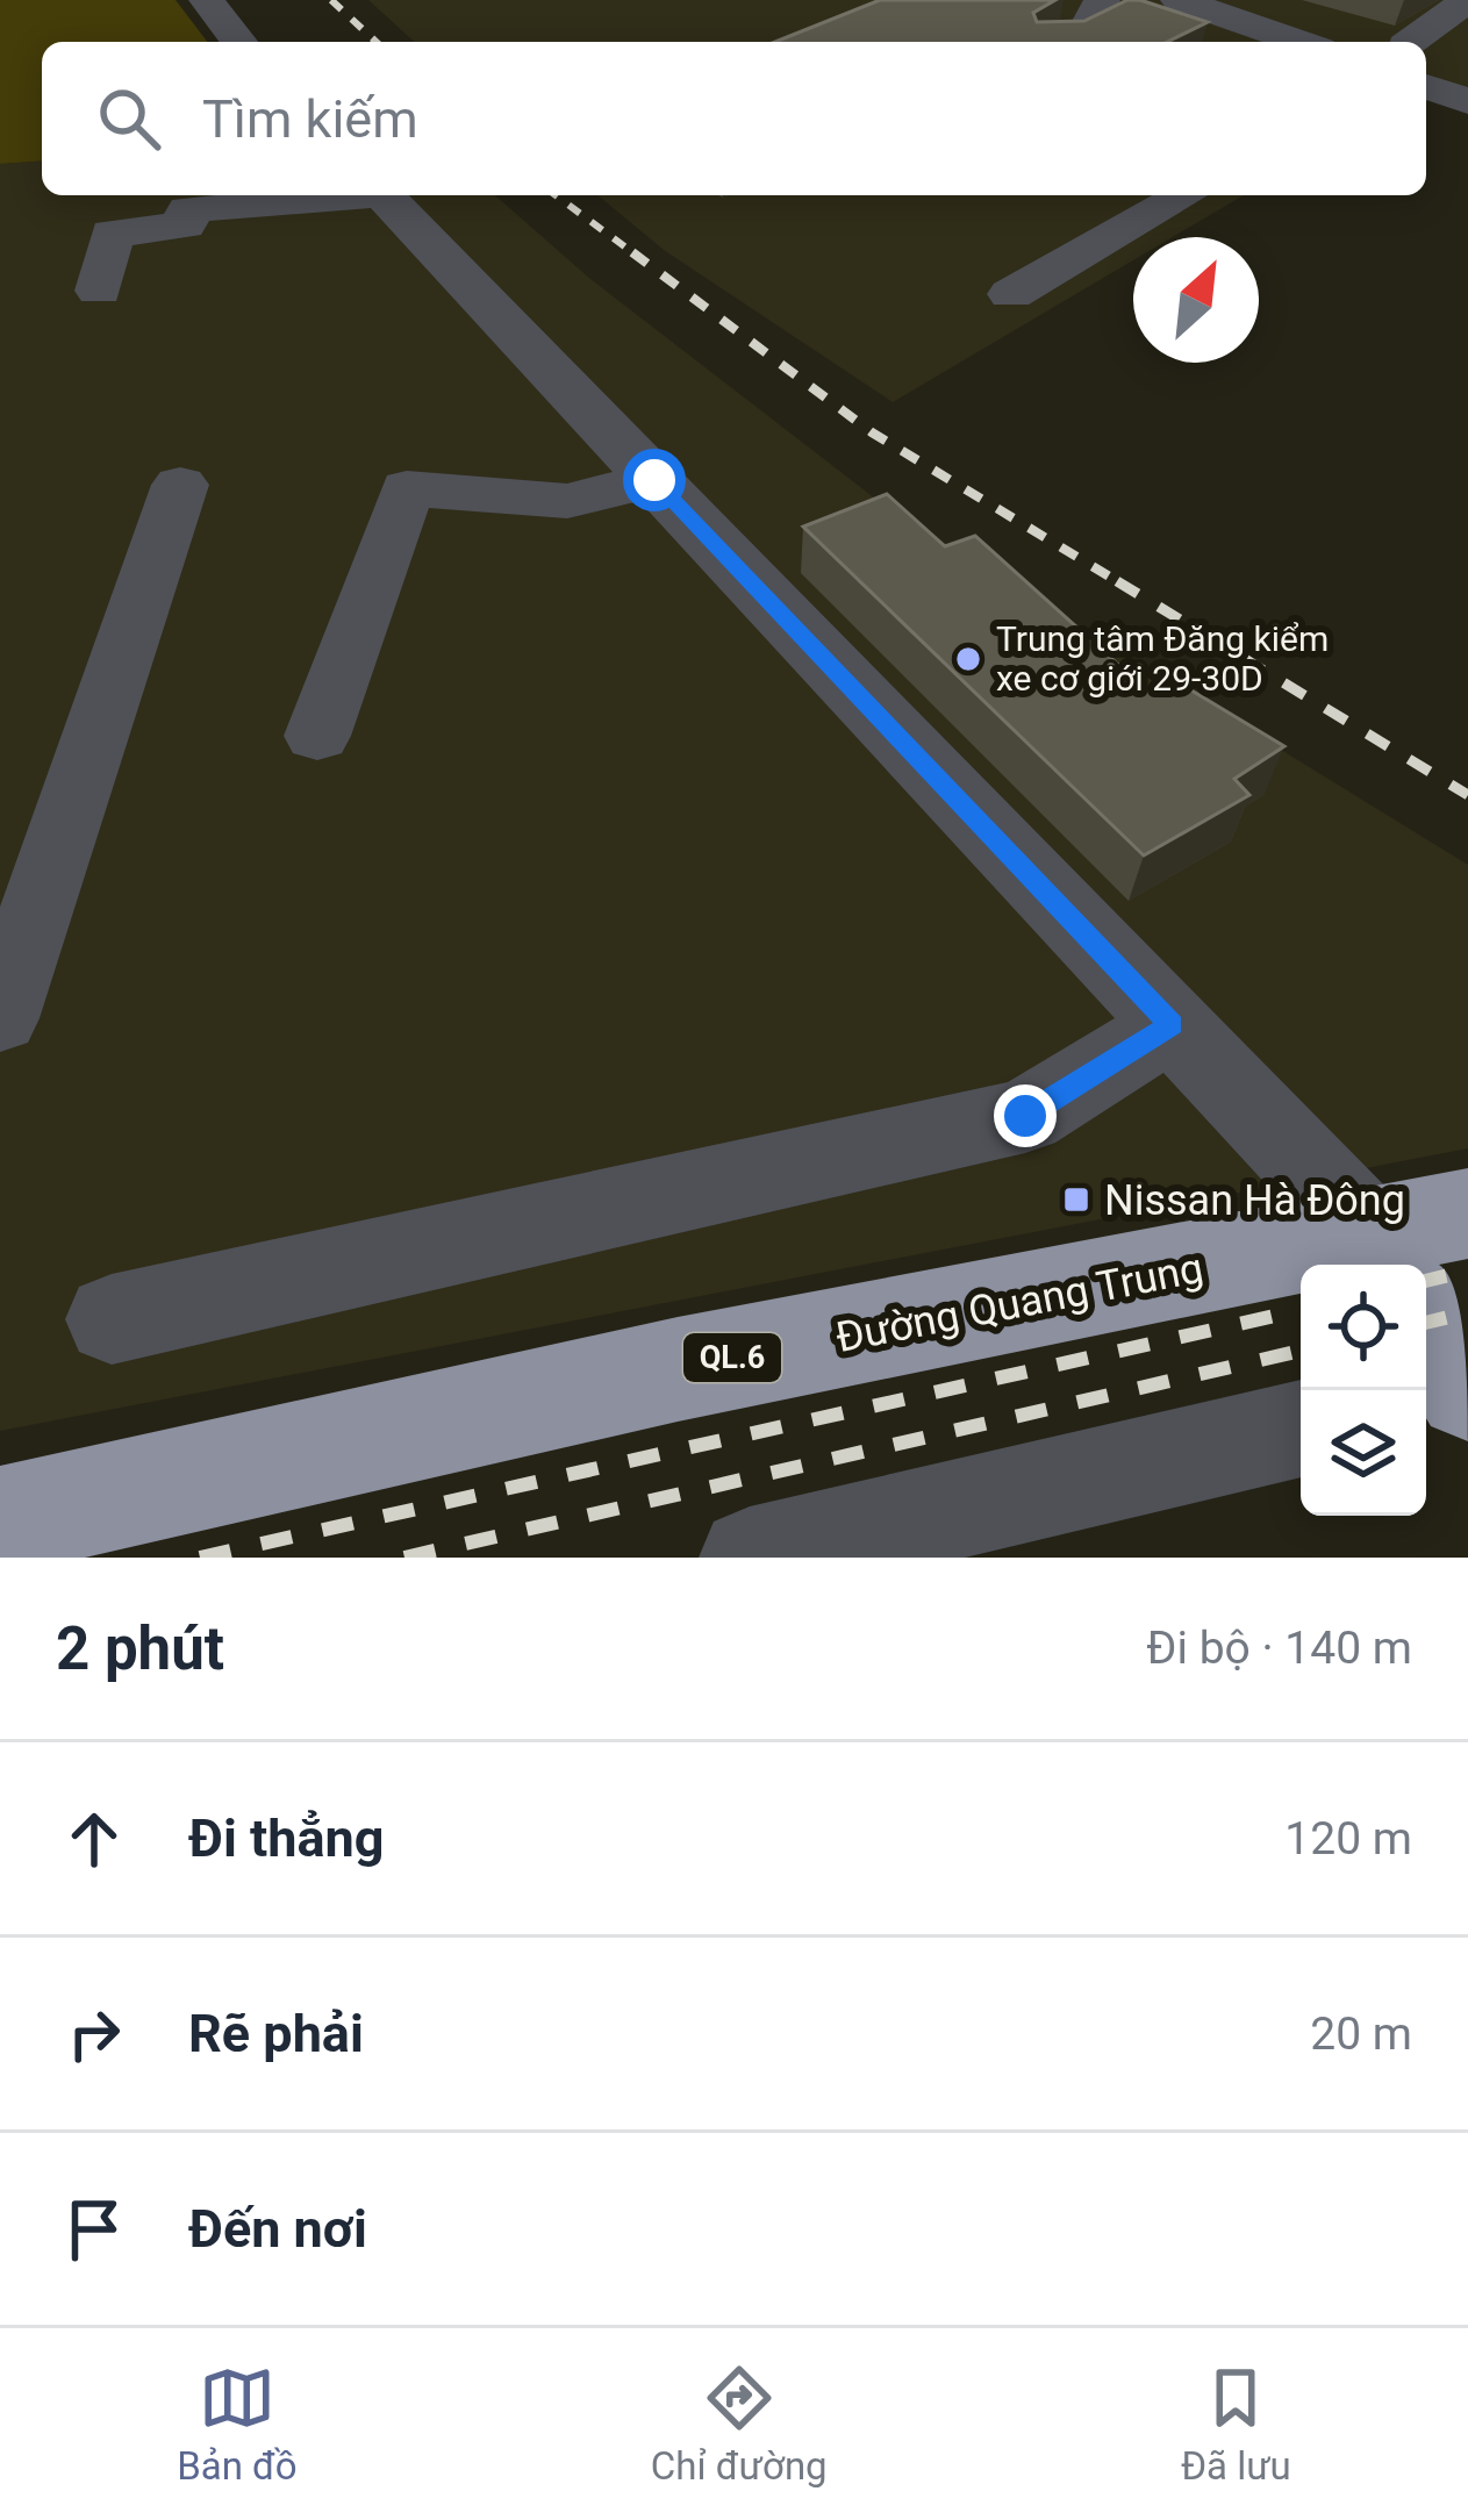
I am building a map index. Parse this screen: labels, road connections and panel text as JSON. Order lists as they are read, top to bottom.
{
  "streets": {
    "highway": ["Đường Quang Trung", "QL.6"]
  },
  "places": {
    "other": ["Trung tâm Đăng kiểm xe cơ giới 29-30D"],
    "transit": ["Nissan Hà Đông"]
  },
  "north": "top right",
  "page": {
    "search": "Tìm kiếm",
    "heading": ["2 phút", "Đi bộ · 140 m"],
    "list": [
      ["Đi thẳng", "120 m"],
      ["Rẽ phải", "20 m"],
      "Đến nơi"
    ],
    "nav": ["Bản đồ", "Chỉ đường", "Đã lưu"]
  }
}
